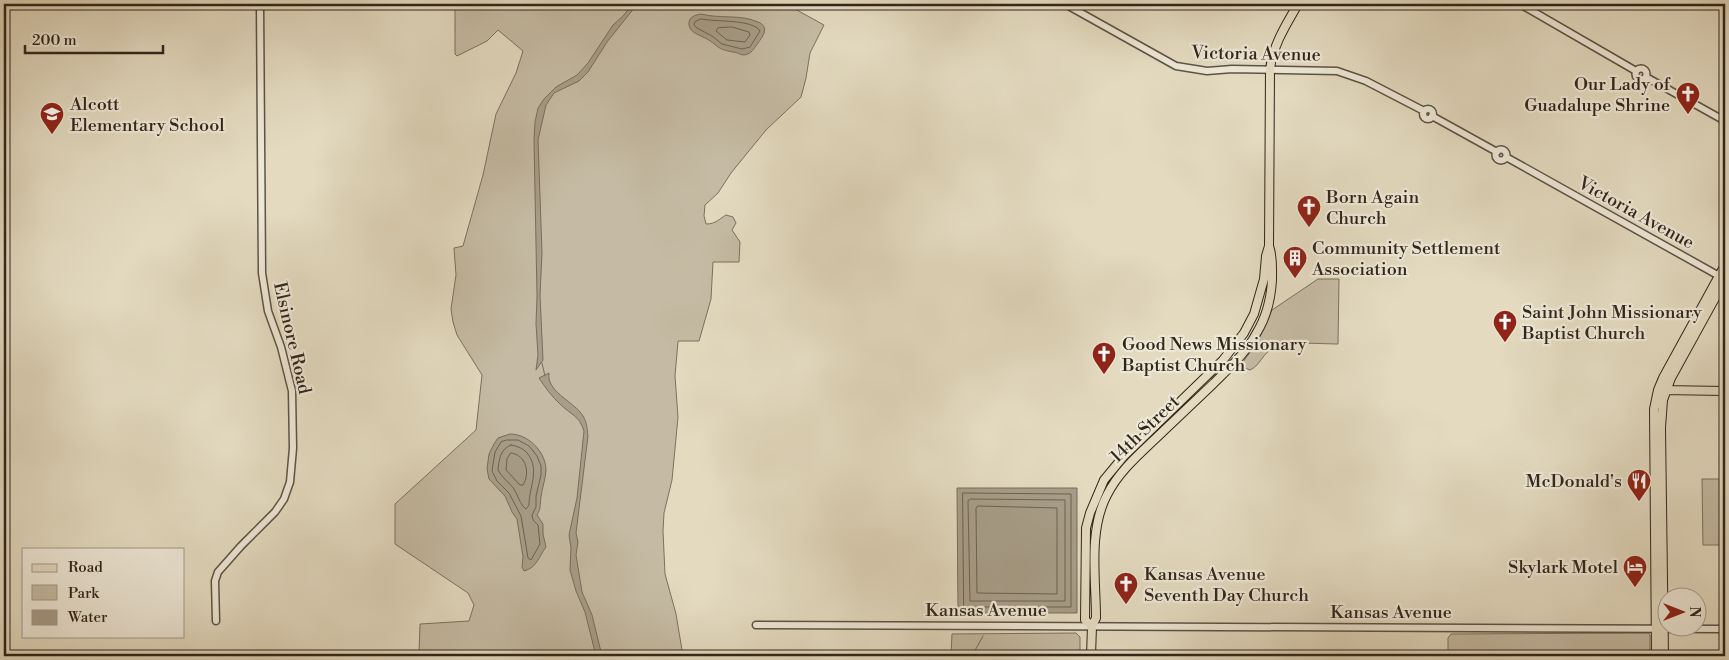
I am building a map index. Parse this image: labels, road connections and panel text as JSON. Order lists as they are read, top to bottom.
{
  "streets": {
    "main road": ["14th Street"],
    "street": ["Victoria Avenue", "Elsinore Road", "Kansas Avenue"]
  },
  "crossings": [
    ["Victoria Avenue", "14th Street"],
    ["14th Street", "Kansas Avenue"]
  ],
  "places": {
    "church": [
      "Our Lady of Guadalupe Shrine",
      "Born Again Church",
      "Saint John Missionary Baptist Church",
      "Good News Missionary Baptist Church",
      "Kansas Avenue Seventh Day Church"
    ],
    "school or university": ["Alcott Elementary School"],
    "building": ["Community Settlement Association"],
    "restaurant": ["McDonald's"],
    "hotel": ["Skylark Motel"]
  },
  "legend": ["Road", "Park", "Water"],
  "scale_bar": "200 m",
  "north": "right"
}
